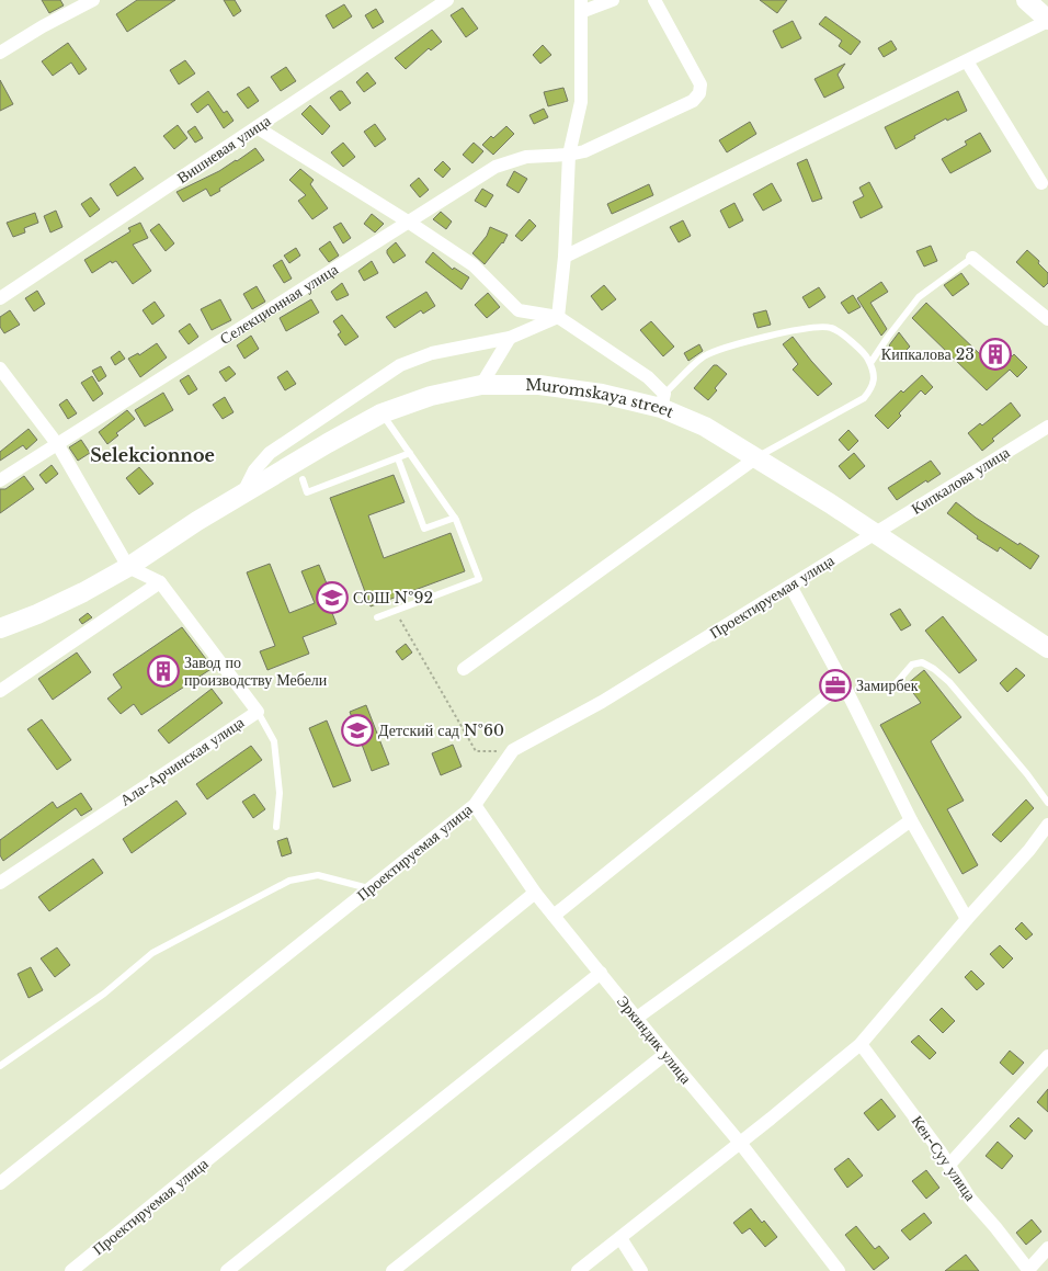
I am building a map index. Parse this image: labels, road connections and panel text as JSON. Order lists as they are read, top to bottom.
{
  "streets": {
    "street": [
      "Вишневая улица",
      "Селекционная улица",
      "Muromskaya street",
      "Кипкалова улица",
      "Проектируемая улица",
      "Ала-Арчинская улица",
      "Эркиндик улица",
      "Кен-Суу улица"
    ]
  },
  "crossings": [
    ["Muromskaya street", "Кипкалова улица"],
    ["Muromskaya street", "Проектируемая улица"],
    ["Muromskaya street", "Ала-Арчинская улица"],
    ["Кипкалова улица", "Проектируемая улица"],
    ["Проектируемая улица", "Эркиндик улица"]
  ],
  "districts": ["Selekcionnoe"],
  "places": {
    "building": ["Кипкалова 23", "Завод по производству Мебели"],
    "school or university": ["СОШ №92", "Детский сад №60"],
    "office": ["Замирбек"]
  }
}
